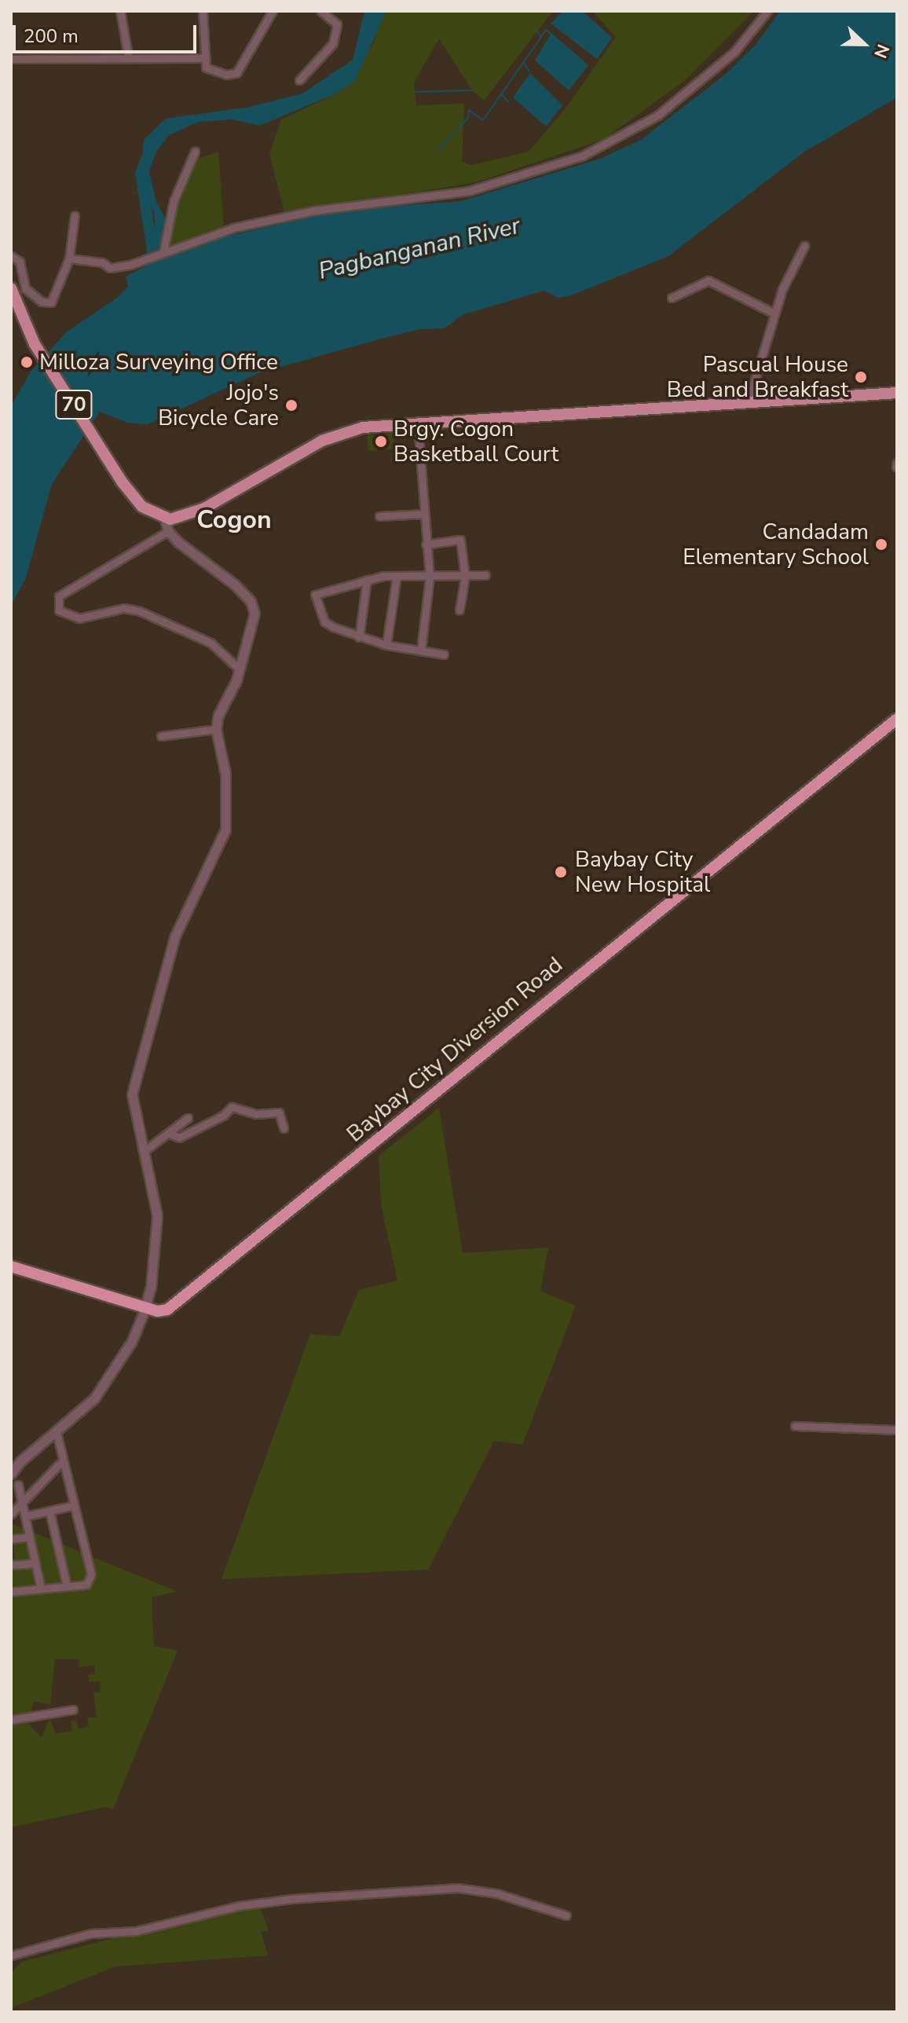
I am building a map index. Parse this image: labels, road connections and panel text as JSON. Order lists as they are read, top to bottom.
{
  "streets": {
    "highway": ["Baybay City Diversion Road"],
    "main road": ["70"]
  },
  "districts": ["Cogon"],
  "water": ["Pagbanganan River"],
  "places": [
    "Milloza Surveying Office",
    "Pascual House Bed and Breakfast",
    "Jojo's Bicycle Care",
    "Brgy. Cogon Basketball Court",
    "Candadam Elementary School",
    "Baybay City New Hospital"
  ],
  "scale_bar": "200 m",
  "north": "right"
}
